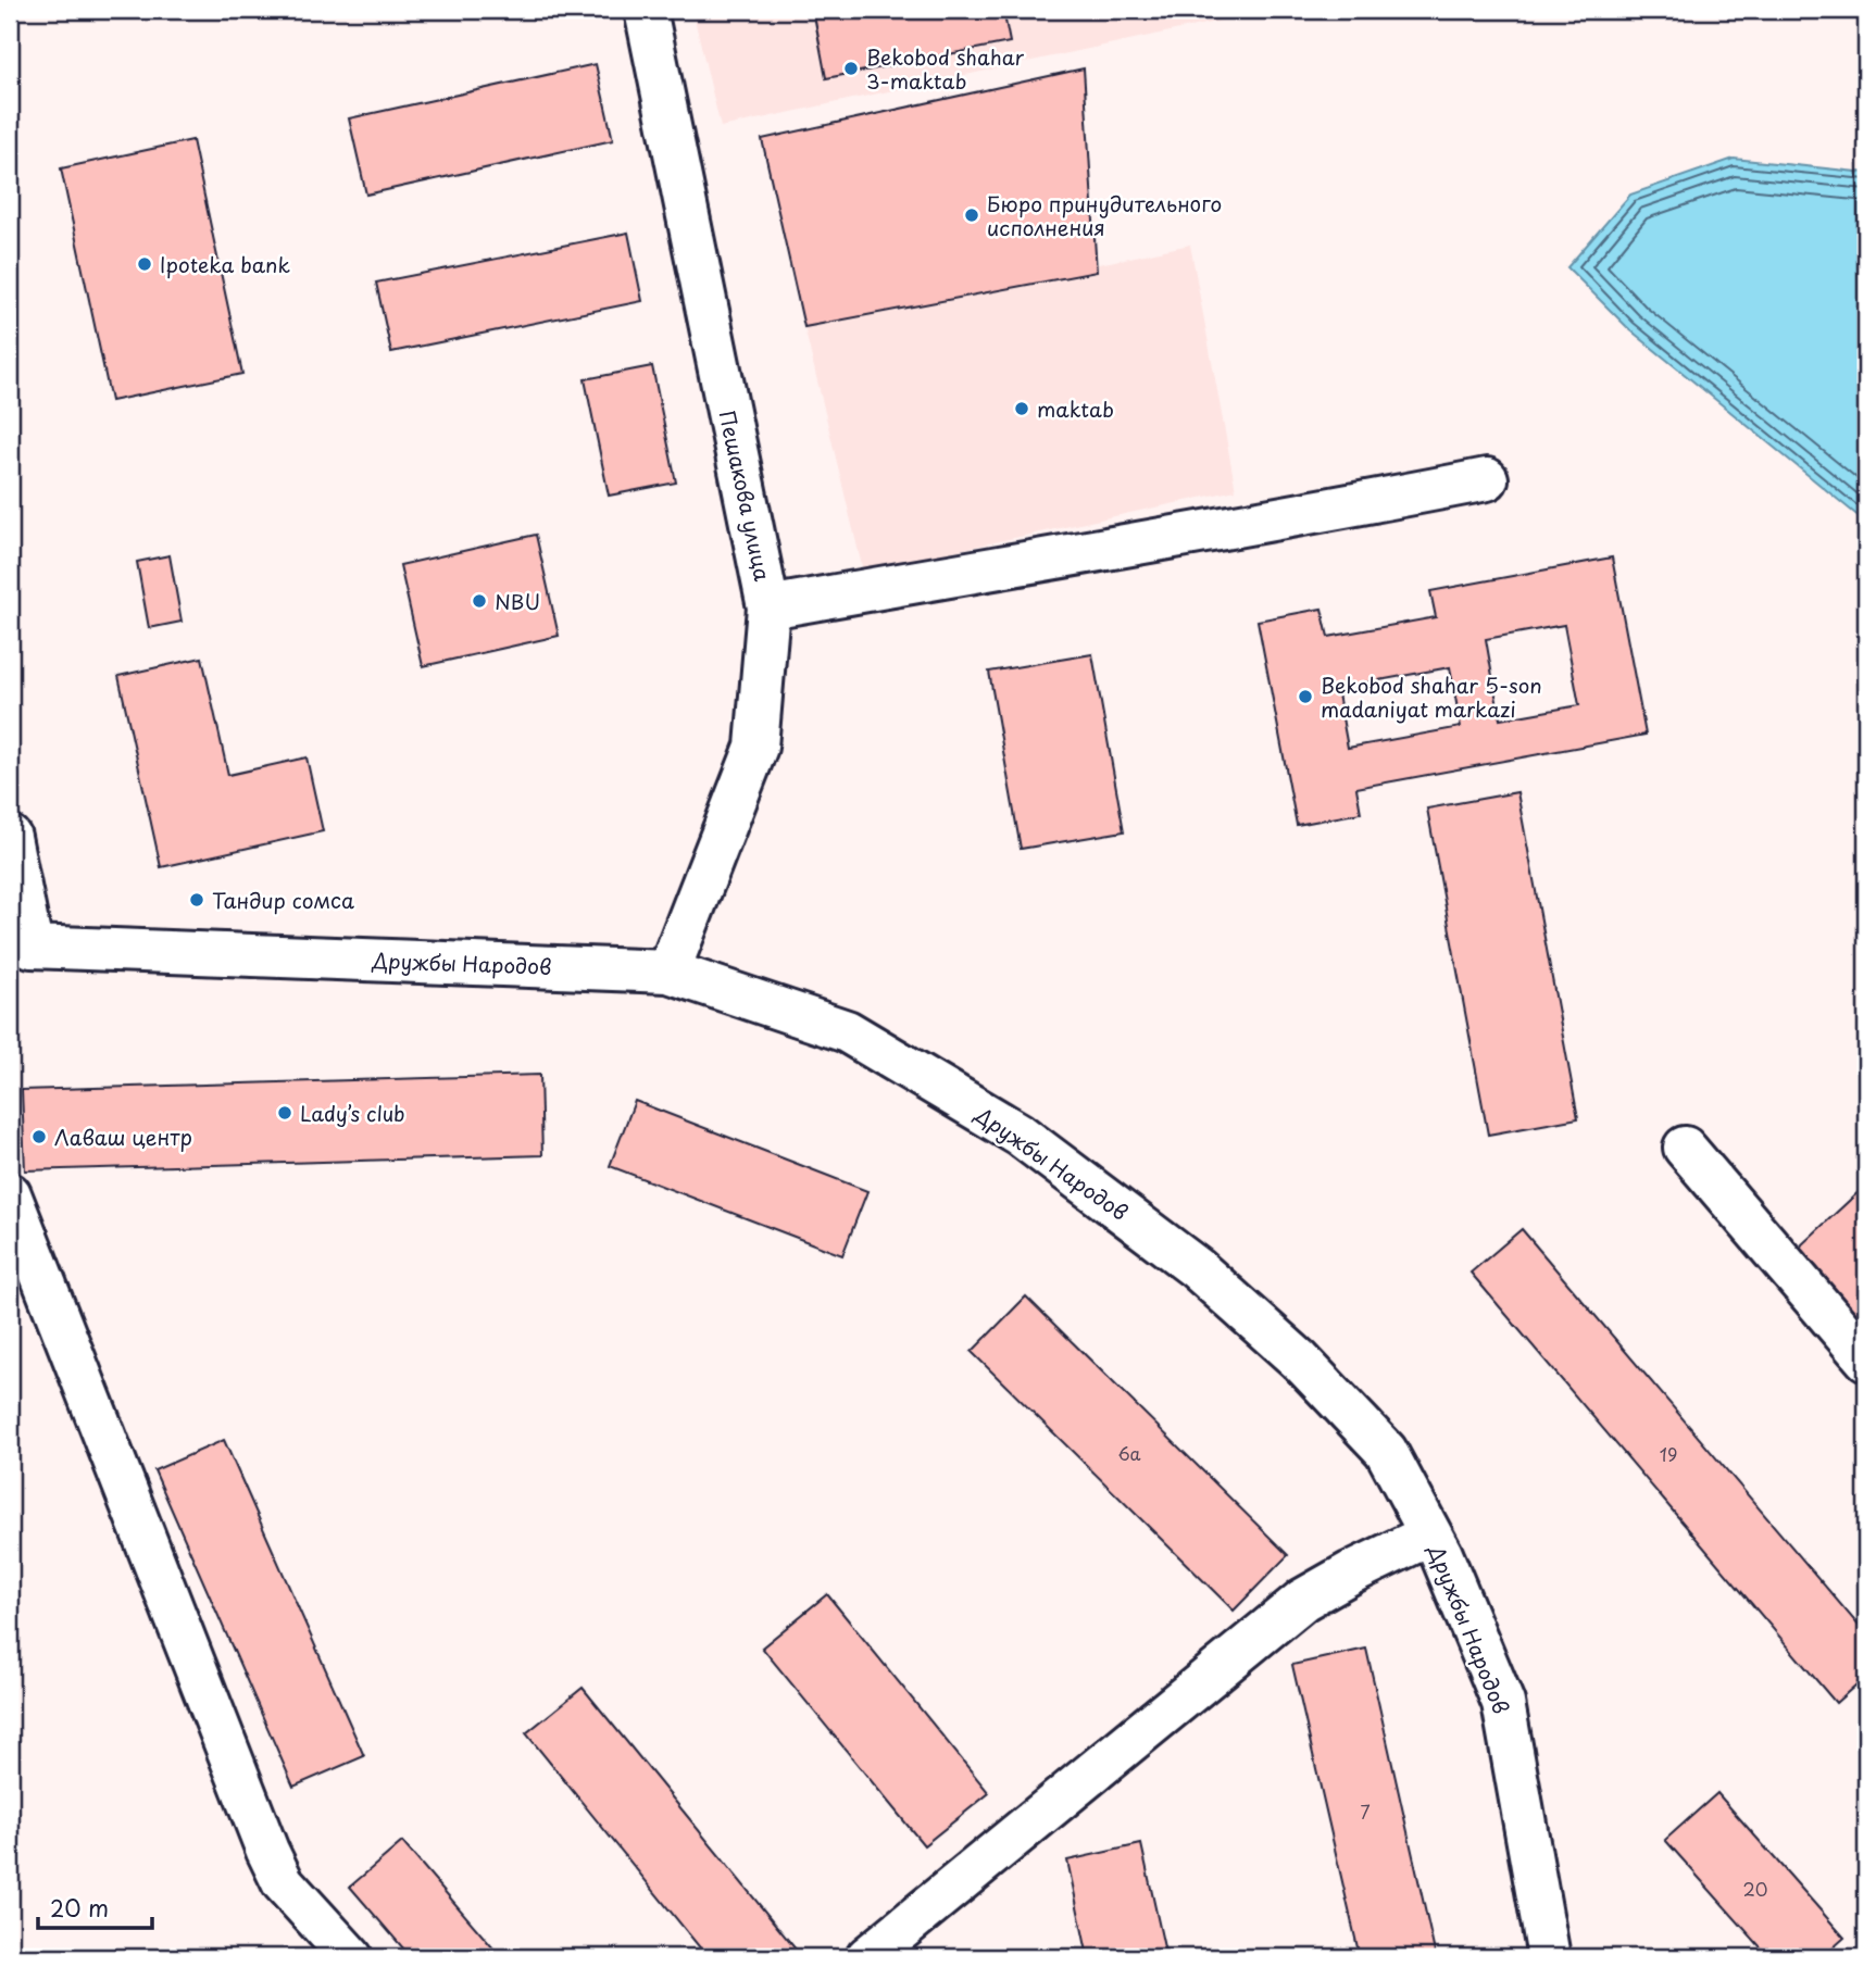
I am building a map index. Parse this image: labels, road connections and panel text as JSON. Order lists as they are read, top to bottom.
{
  "streets": {
    "street": ["Пешакова улица", "Дружбы Народов"]
  },
  "crossings": [
    ["Пешакова улица", "Дружбы Народов"]
  ],
  "places": [
    "Bekobod shahar 3-maktab",
    "Бюро принудительного исполнения",
    "Ipoteka bank",
    "maktab",
    "NBU",
    "Bekobod shahar 5-son madaniyat markazi",
    "Тандир сомса",
    "Lady’s club",
    "Лаваш центр"
  ],
  "house_numbers": [
    "6а",
    "19",
    "7",
    "20"
  ],
  "scale_bar": "20 m"
}
